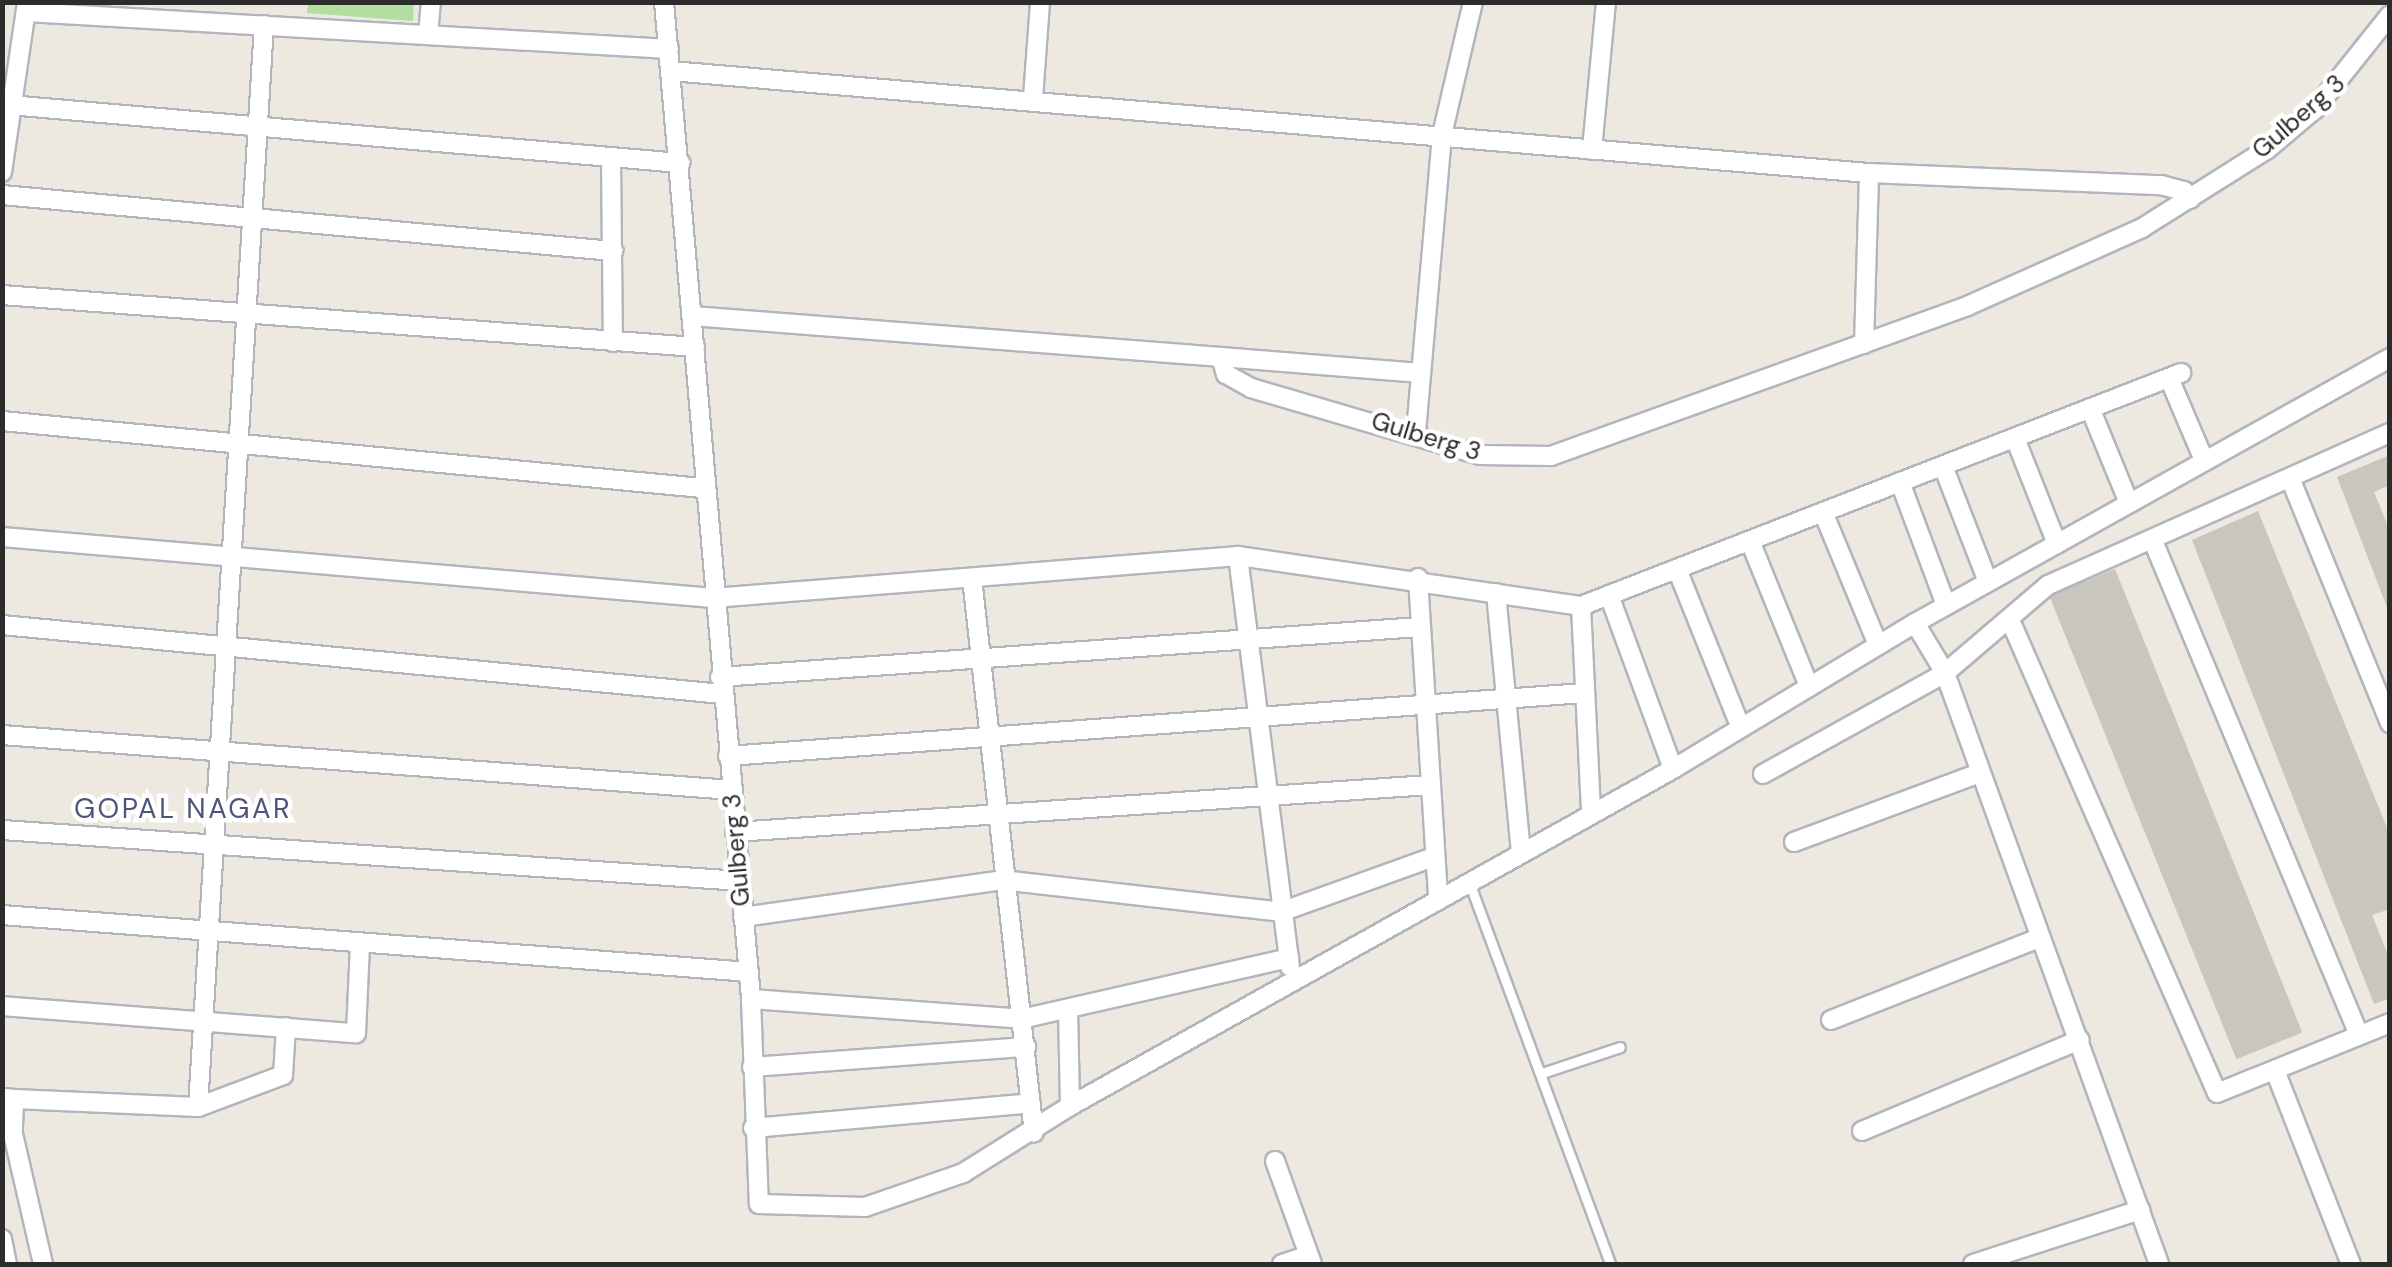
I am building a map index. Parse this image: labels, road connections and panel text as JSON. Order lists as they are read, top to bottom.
{
  "streets": {
    "street": ["Gulberg 3"]
  },
  "districts": ["GOPAL NAGAR"]
}
